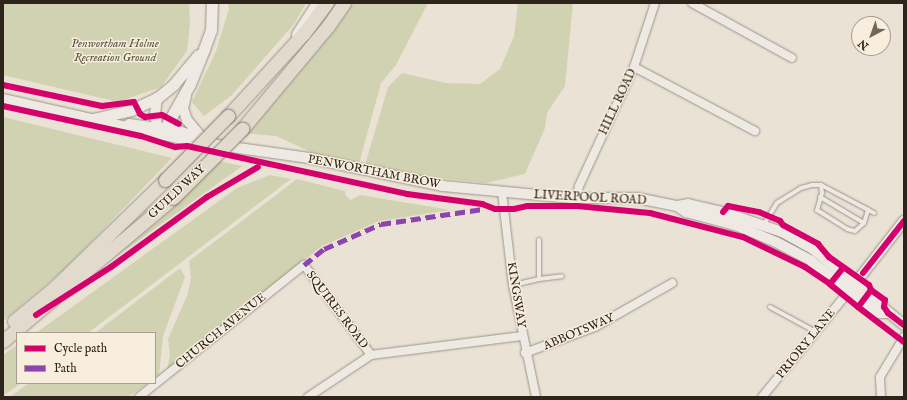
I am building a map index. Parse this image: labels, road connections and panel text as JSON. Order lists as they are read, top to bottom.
{
  "streets": {
    "highway": ["GUILD WAY"],
    "street": [
      "HILL ROAD",
      "PENWORTHAM BROW",
      "LIVERPOOL ROAD",
      "KINGSWAY",
      "SQUIRES ROAD",
      "CHURCH AVENUE",
      "ABBOTSWAY",
      "PRIORY LANE"
    ]
  },
  "crossings": [
    ["HILL ROAD", "LIVERPOOL ROAD"],
    ["PENWORTHAM BROW", "LIVERPOOL ROAD"],
    ["PENWORTHAM BROW", "KINGSWAY"],
    ["LIVERPOOL ROAD", "KINGSWAY"],
    ["LIVERPOOL ROAD", "PRIORY LANE"],
    ["KINGSWAY", "ABBOTSWAY"],
    ["SQUIRES ROAD", "CHURCH AVENUE"]
  ],
  "parks": ["Penwortham Holme Recreation Ground"],
  "legend": ["Cycle path", "Path"],
  "north": "bottom left"
}
